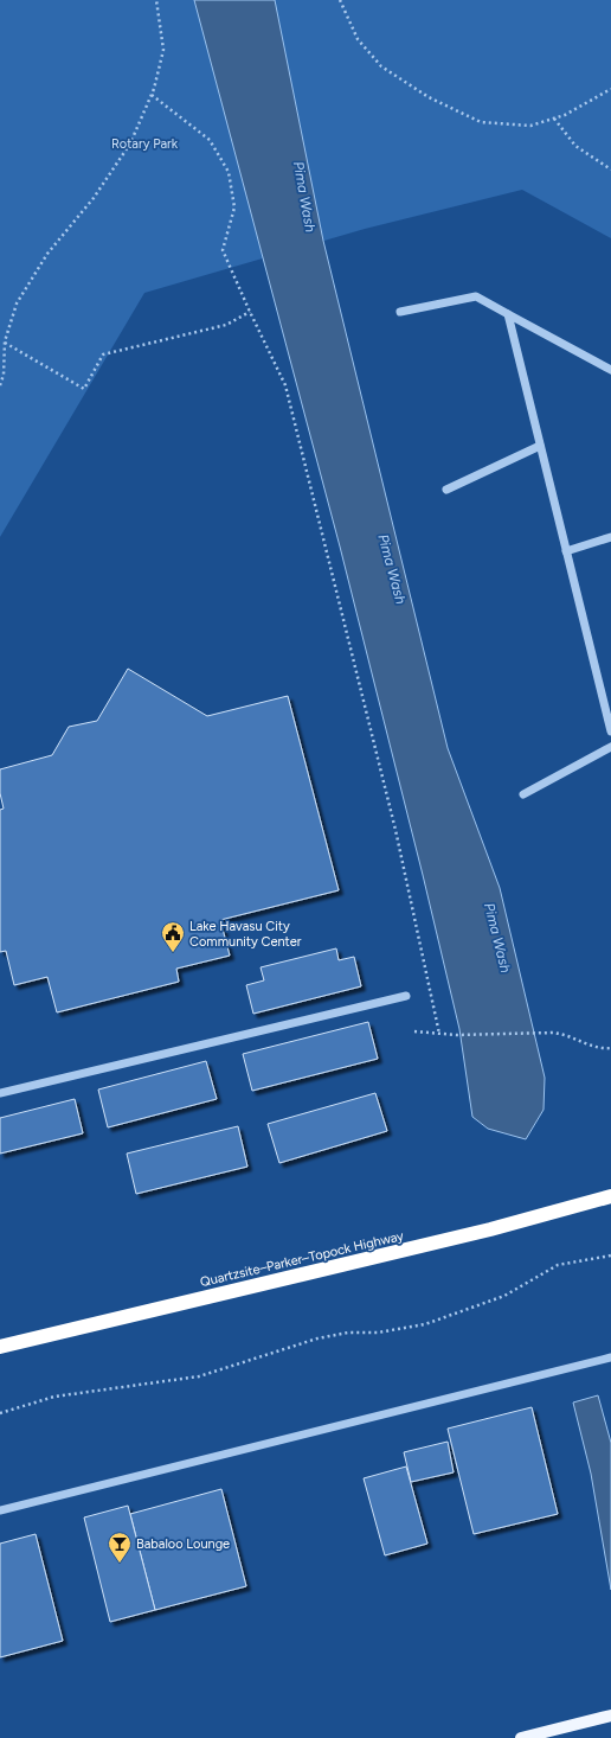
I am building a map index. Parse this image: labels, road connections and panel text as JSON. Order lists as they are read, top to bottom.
{
  "streets": {
    "highway": ["Quartzsite–Parker–Topock Highway"]
  },
  "water": ["Pima Wash"],
  "parks": ["Rotary Park"],
  "places": {
    "public building": ["Lake Havasu City Community Center"],
    "bar": ["Babaloo Lounge"]
  }
}
